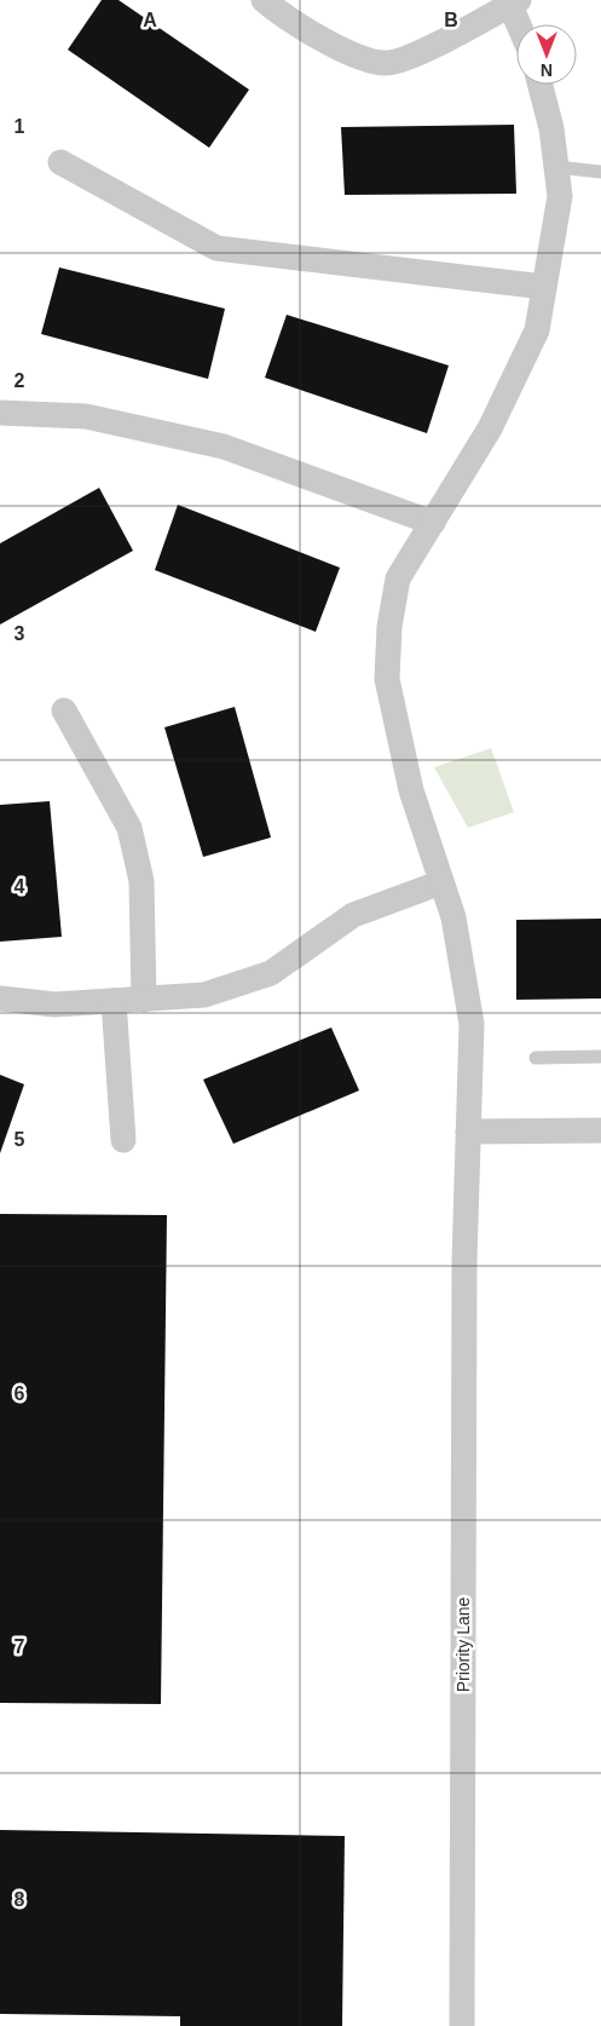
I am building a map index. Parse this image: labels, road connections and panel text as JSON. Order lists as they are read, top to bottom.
{
  "streets": {
    "street": ["Priority Lane"]
  },
  "north": "bottom",
  "grid": {
    "columns": ["A", "B"],
    "rows": [
      "1",
      "2",
      "3",
      "4",
      "5",
      "6",
      "7",
      "8"
    ]
  }
}
